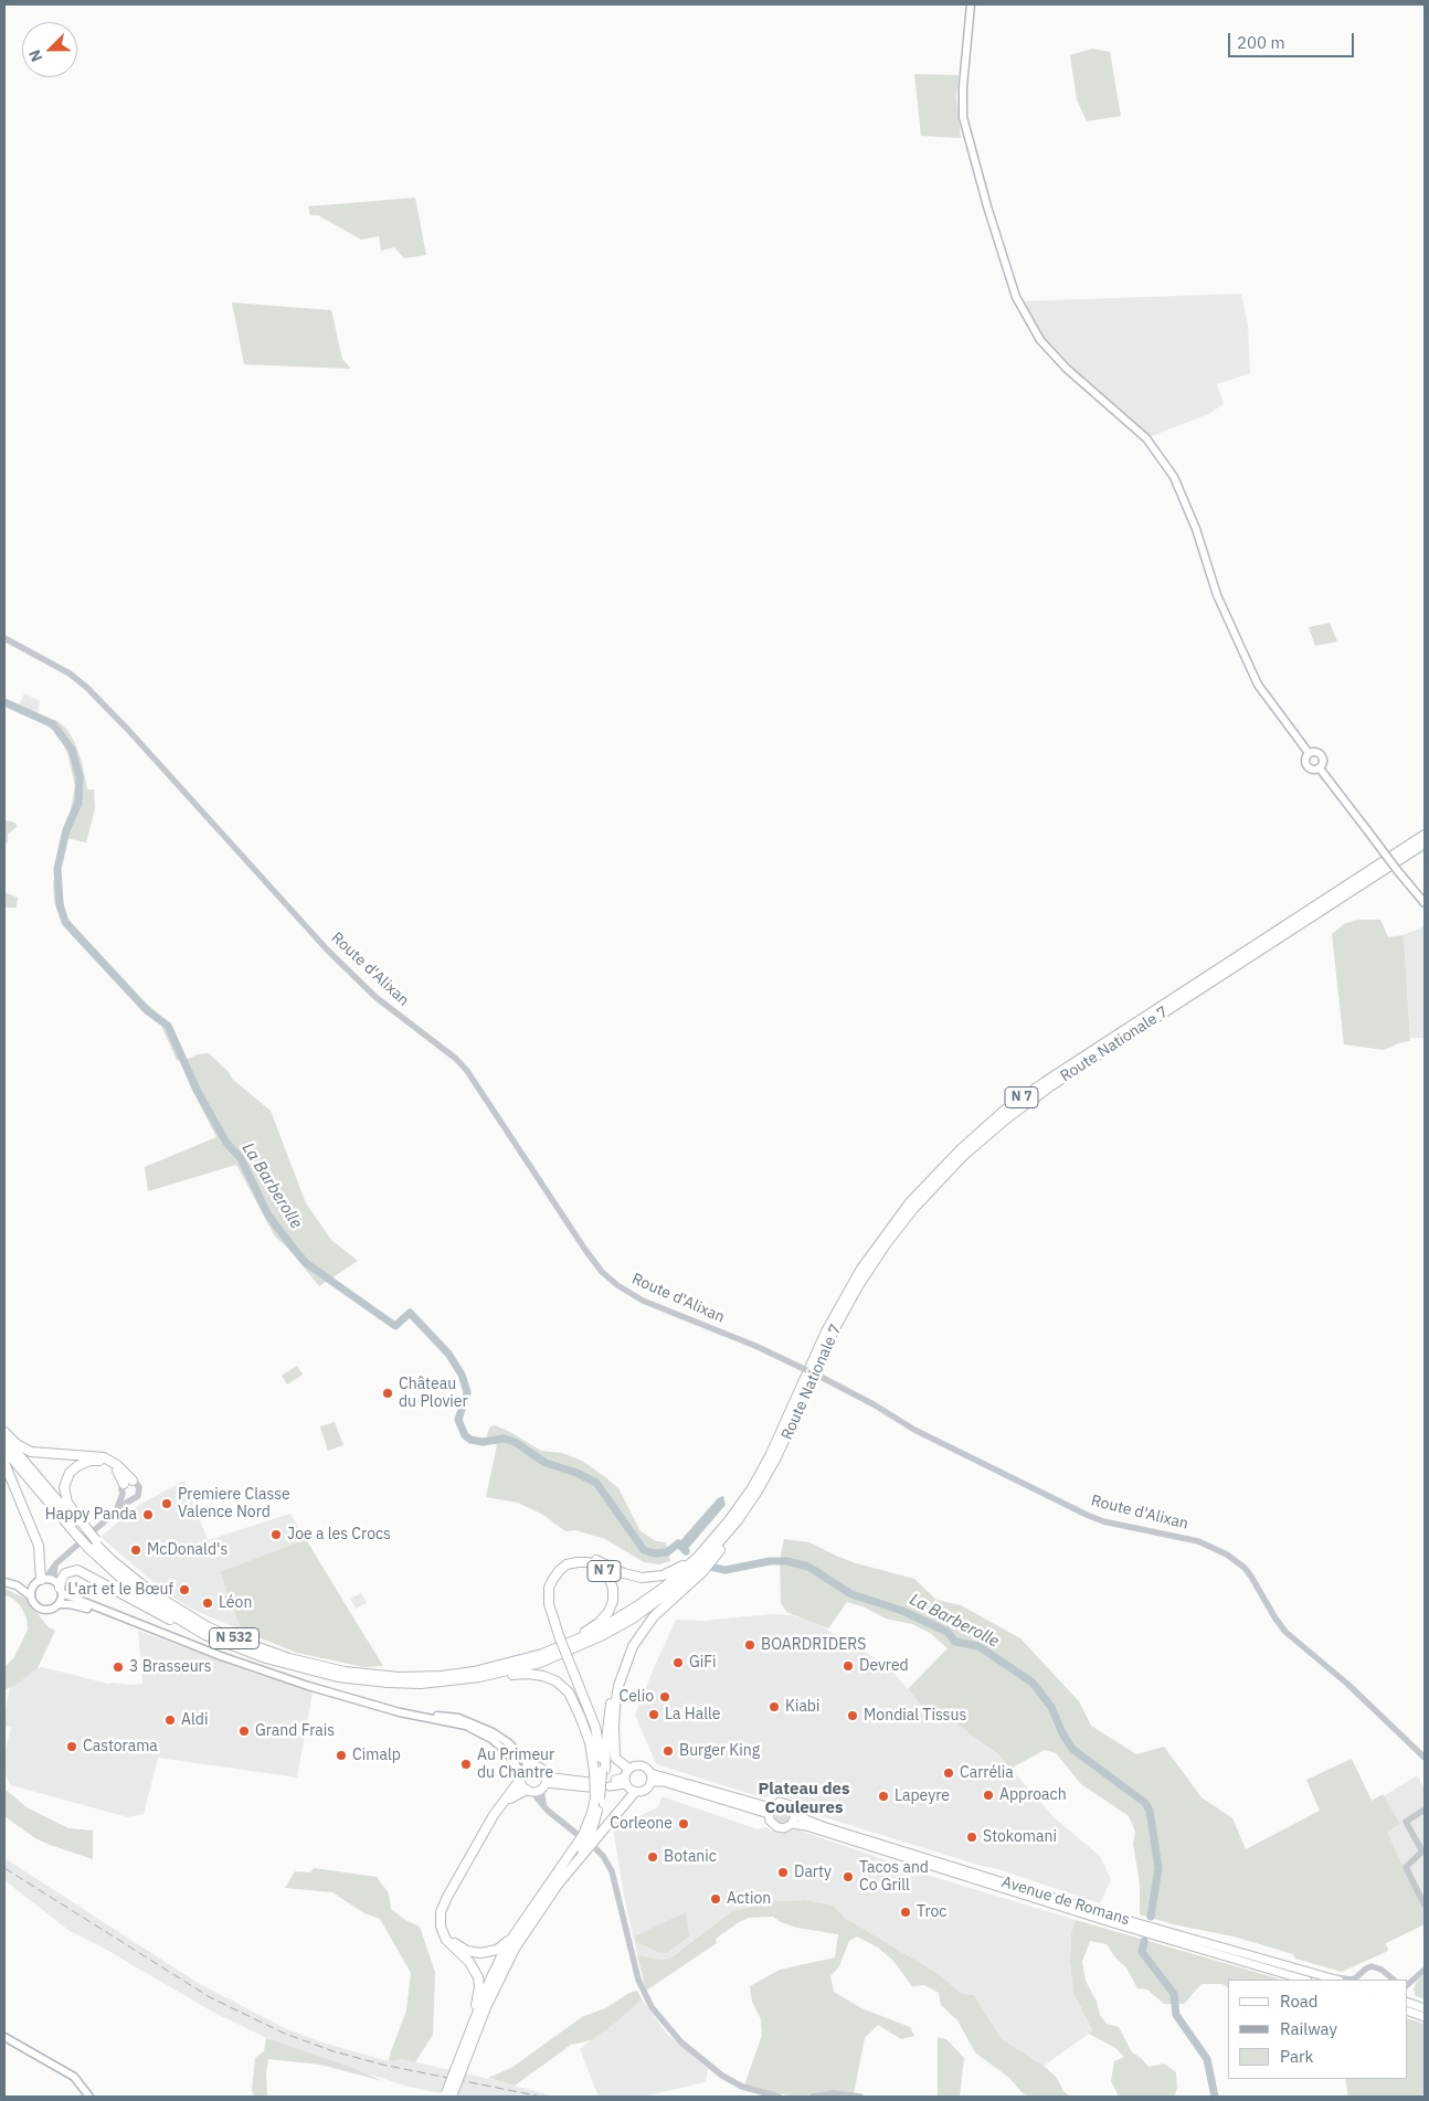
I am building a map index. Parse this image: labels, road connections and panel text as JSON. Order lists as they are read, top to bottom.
{
  "streets": {
    "highway": ["Route Nationale 7", "N 7", "N 532"],
    "main road": ["Avenue de Romans"],
    "street": ["Route d'Alixan"]
  },
  "crossings": [
    ["Route Nationale 7", "N 7"],
    ["Route Nationale 7", "N 532"],
    ["N 7", "N 532"],
    ["N 7", "Avenue de Romans"]
  ],
  "districts": ["Plateau des Couleures"],
  "water": ["La Barberolle"],
  "places": [
    "Château du Plovier",
    "Premiere Classe Valence Nord",
    "Happy Panda",
    "Joe a les Crocs",
    "McDonald's",
    "L'art et le Bœuf",
    "Léon",
    "BOARDRIDERS",
    "GiFi",
    "Devred",
    "3 Brasseurs",
    "Celio",
    "Kiabi",
    "La Halle",
    "Mondial Tissus",
    "Aldi",
    "Grand Frais",
    "Castorama",
    "Burger King",
    "Cimalp",
    "Au Primeur du Chantre",
    "Carrélia",
    "Approach",
    "Lapeyre",
    "Corleone",
    "Stokomani",
    "Botanic",
    "Darty",
    "Tacos and Co Grill",
    "Action",
    "Troc"
  ],
  "legend": ["Road", "Railway", "Park"],
  "scale_bar": "200 m",
  "north": "bottom left"
}
